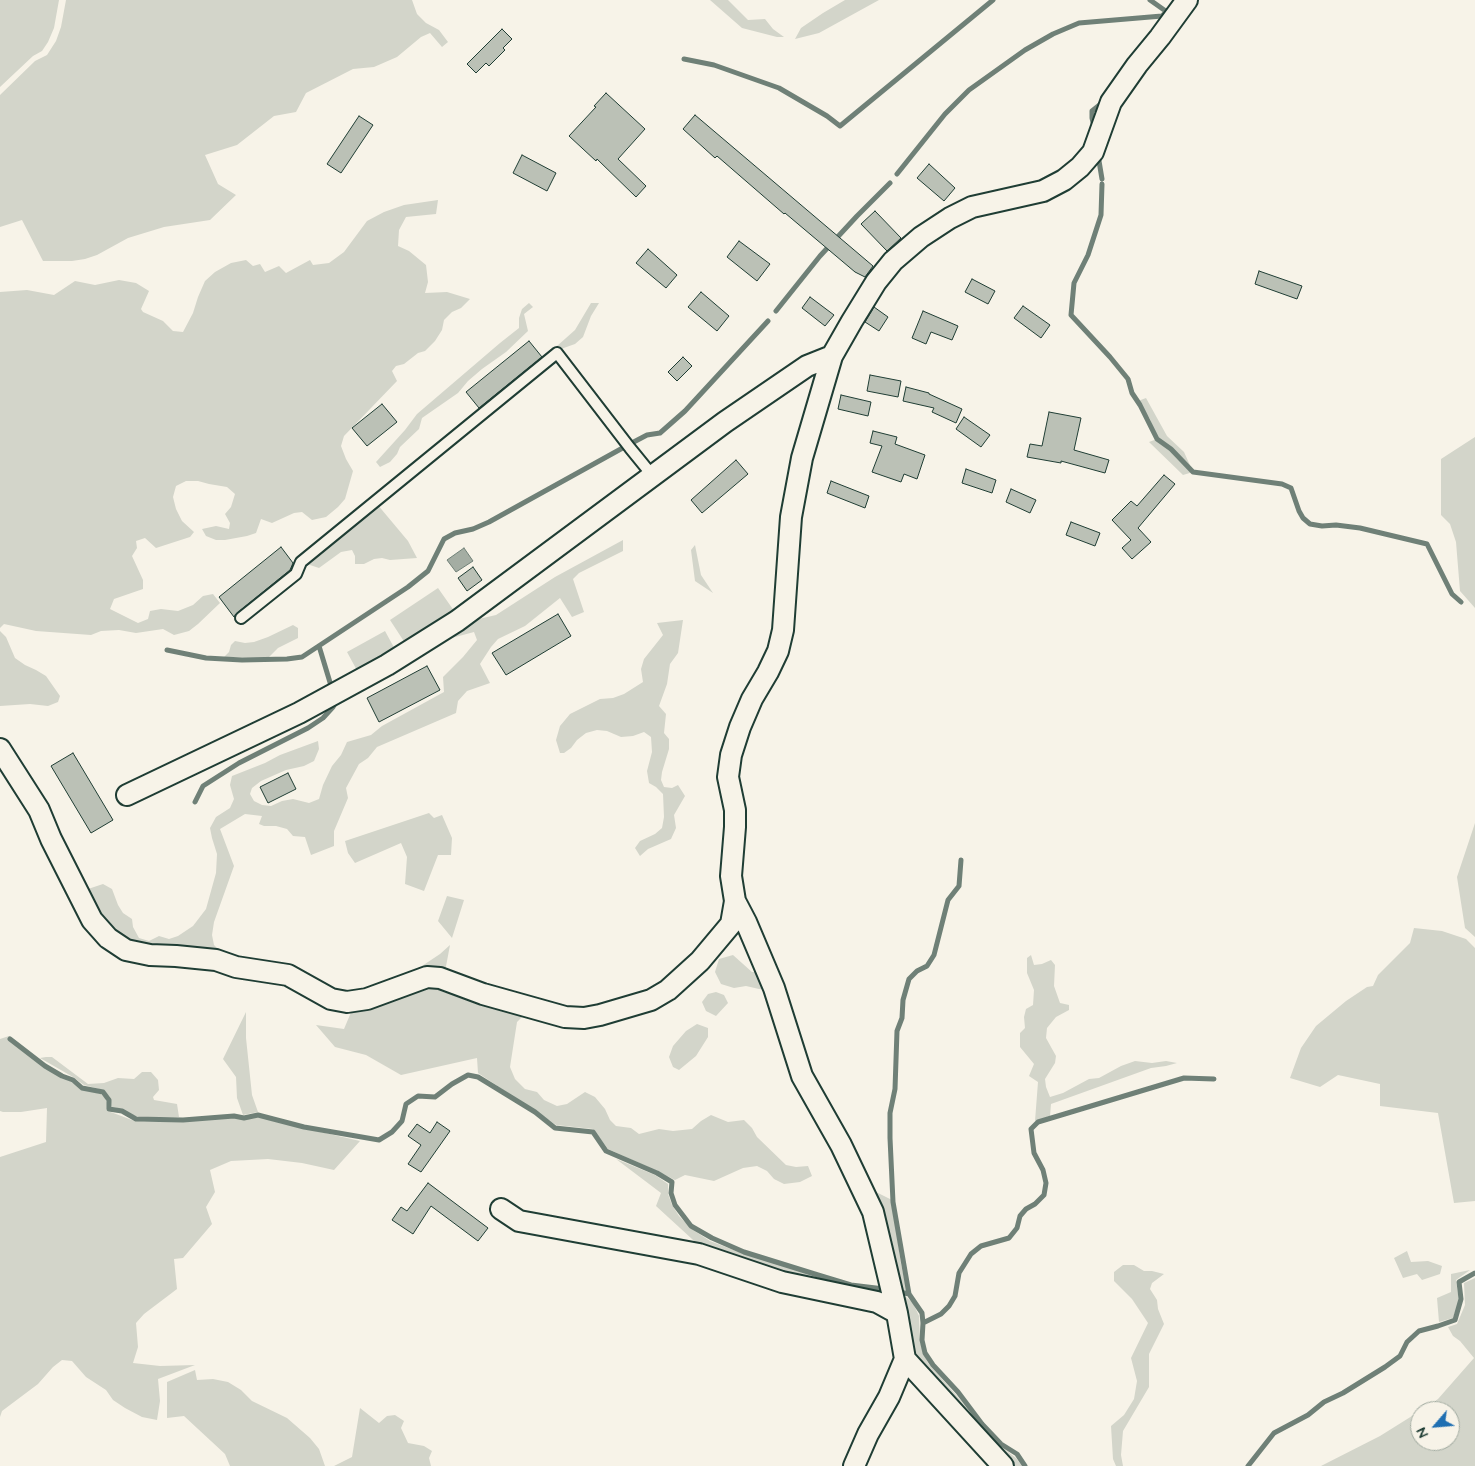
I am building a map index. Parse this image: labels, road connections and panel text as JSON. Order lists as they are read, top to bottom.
{
  "north": "bottom left"
}
